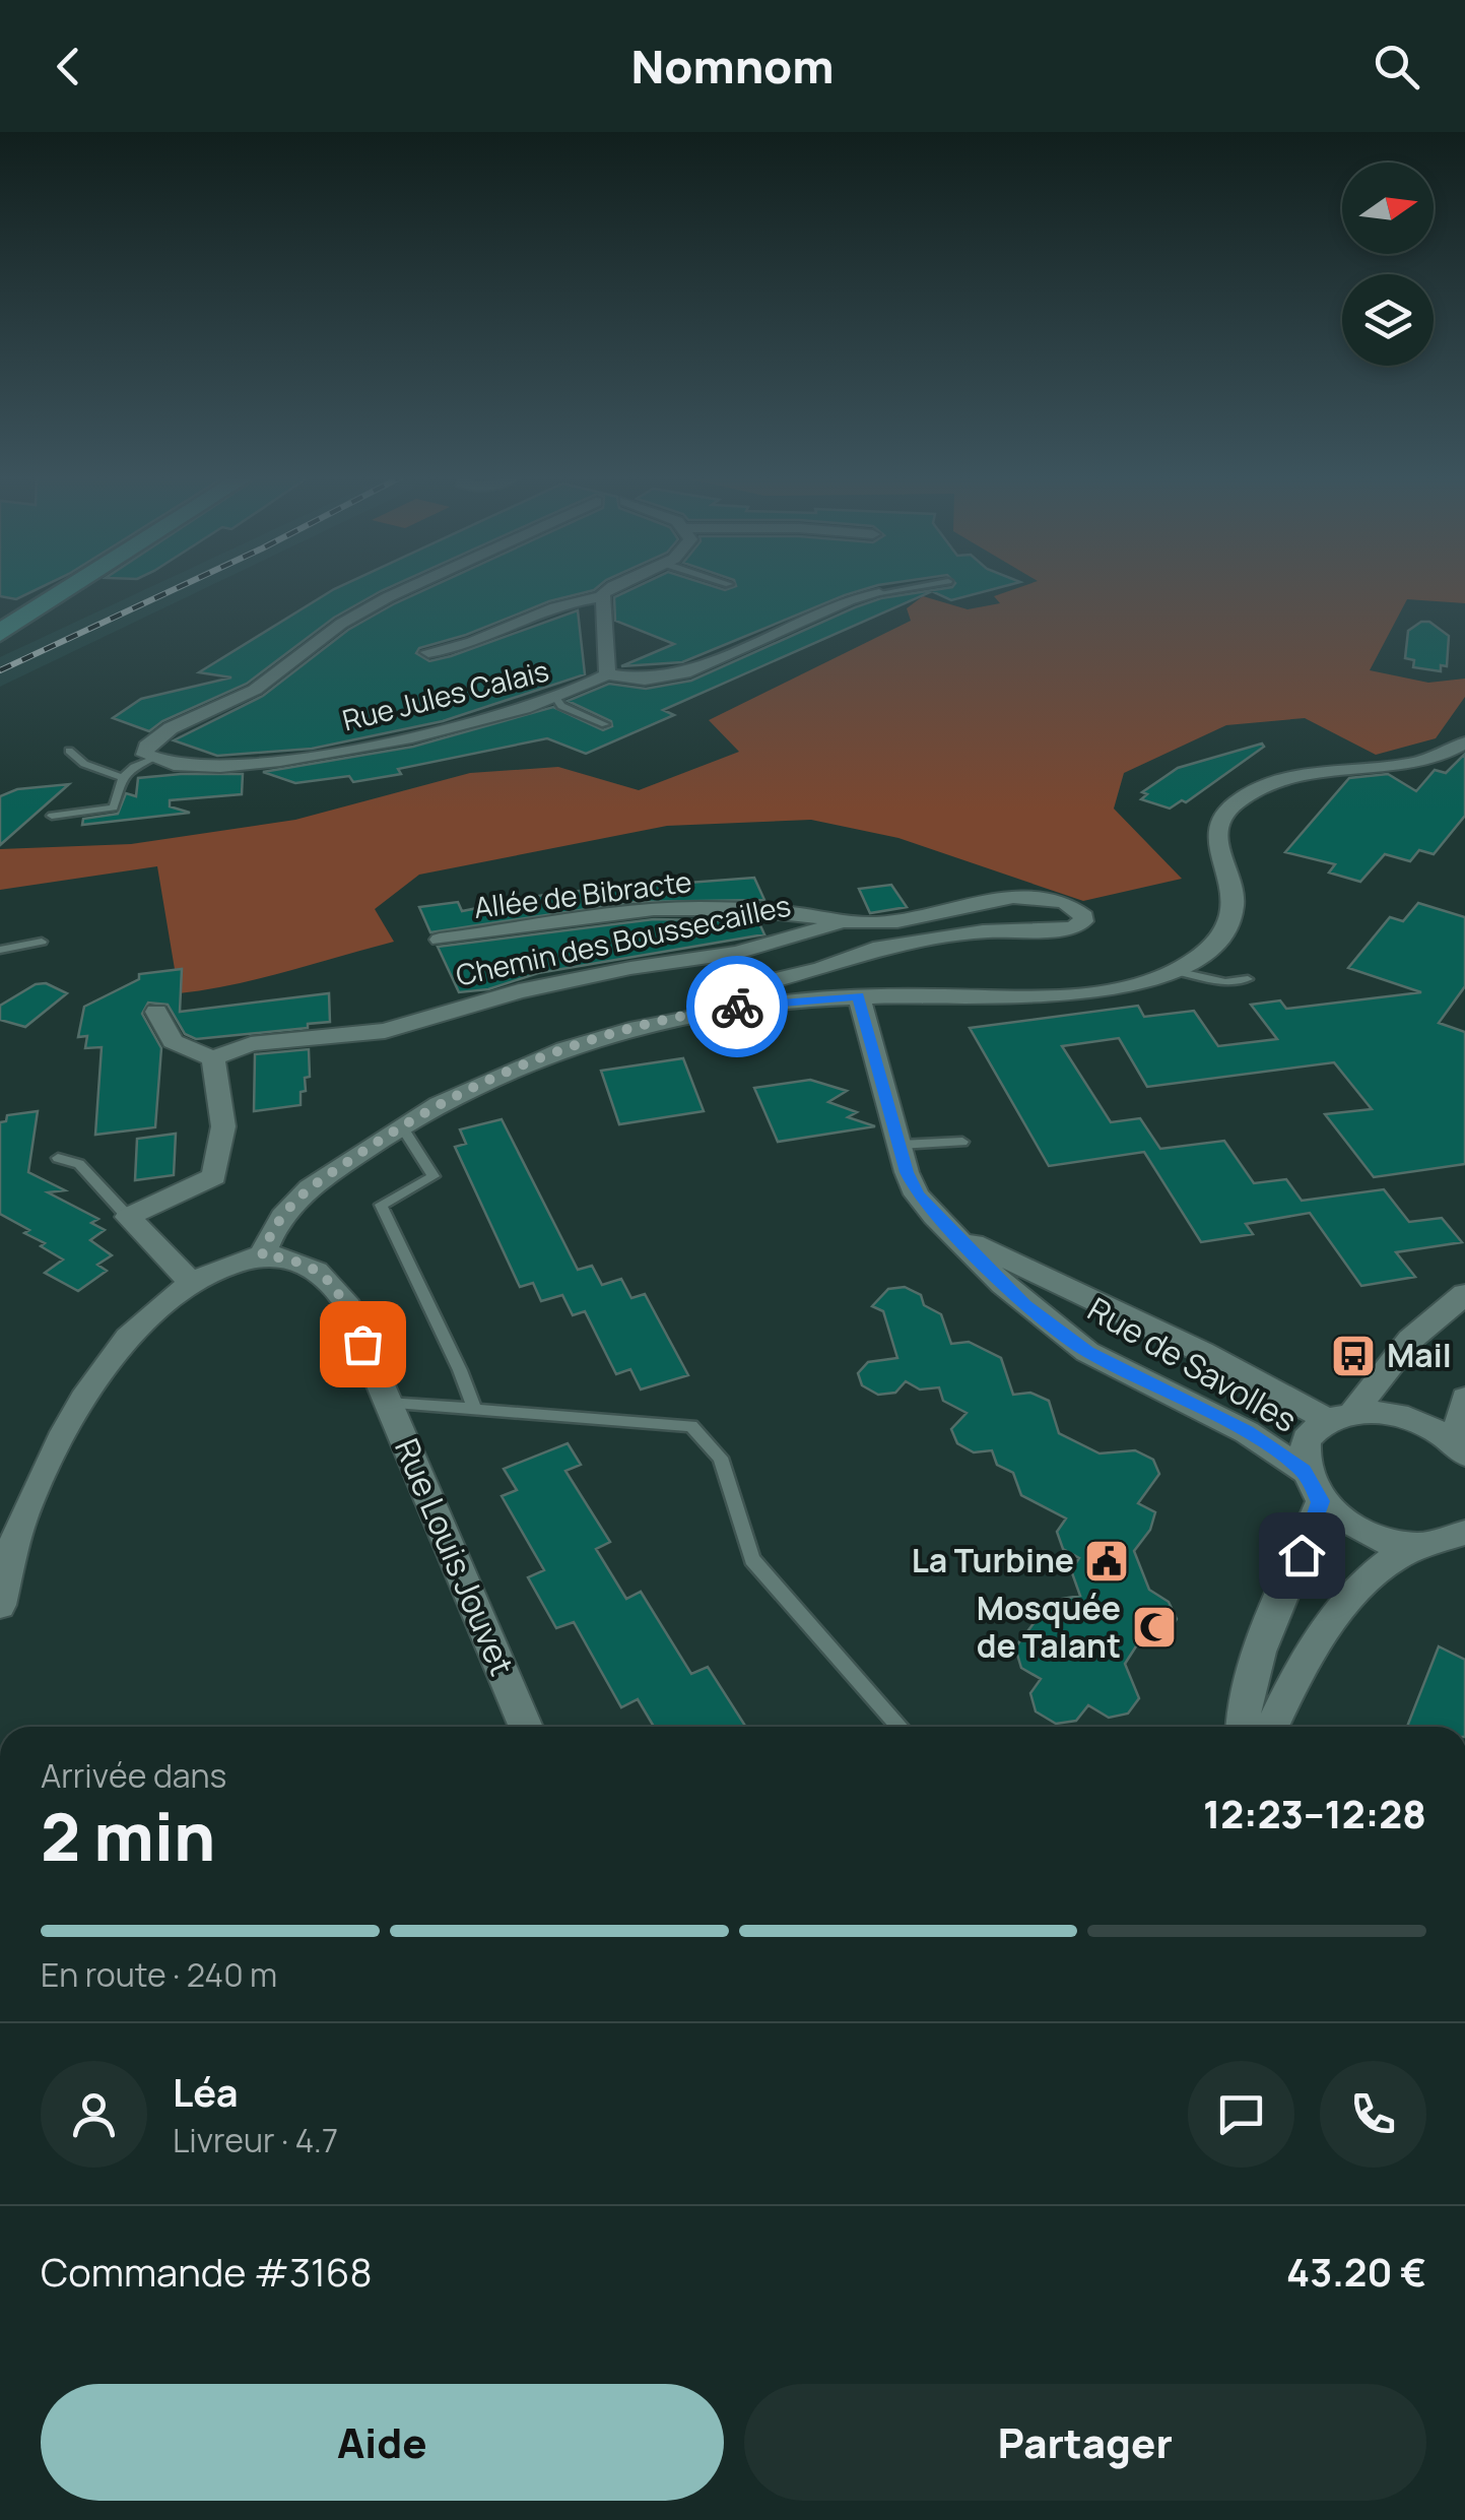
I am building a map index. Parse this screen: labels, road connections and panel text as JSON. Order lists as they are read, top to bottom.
{
  "streets": {
    "street": [
      "Rue Jules Calais",
      "Allée de Bibracte",
      "Chemin des Boussecailles",
      "Rue de Savolles",
      "Rue Louis Jouvet"
    ]
  },
  "crossings": [
    ["Allée de Bibracte", "Chemin des Boussecailles"]
  ],
  "places": {
    "bus stop": ["Mail"],
    "public building": ["La Turbine"],
    "mosque": ["Mosquée de Talant"]
  },
  "north": "right",
  "page": {
    "header": "Nomnom",
    "heading": ["2 min", "Arrivée dans", "12:23–12:28"],
    "panel": [
      "Léa",
      "Livreur · 4.7",
      "Commande #3168",
      "43.20 €"
    ],
    "bar": "En route · 240 m",
    "buttons": ["Aide", "Partager"]
  }
}
